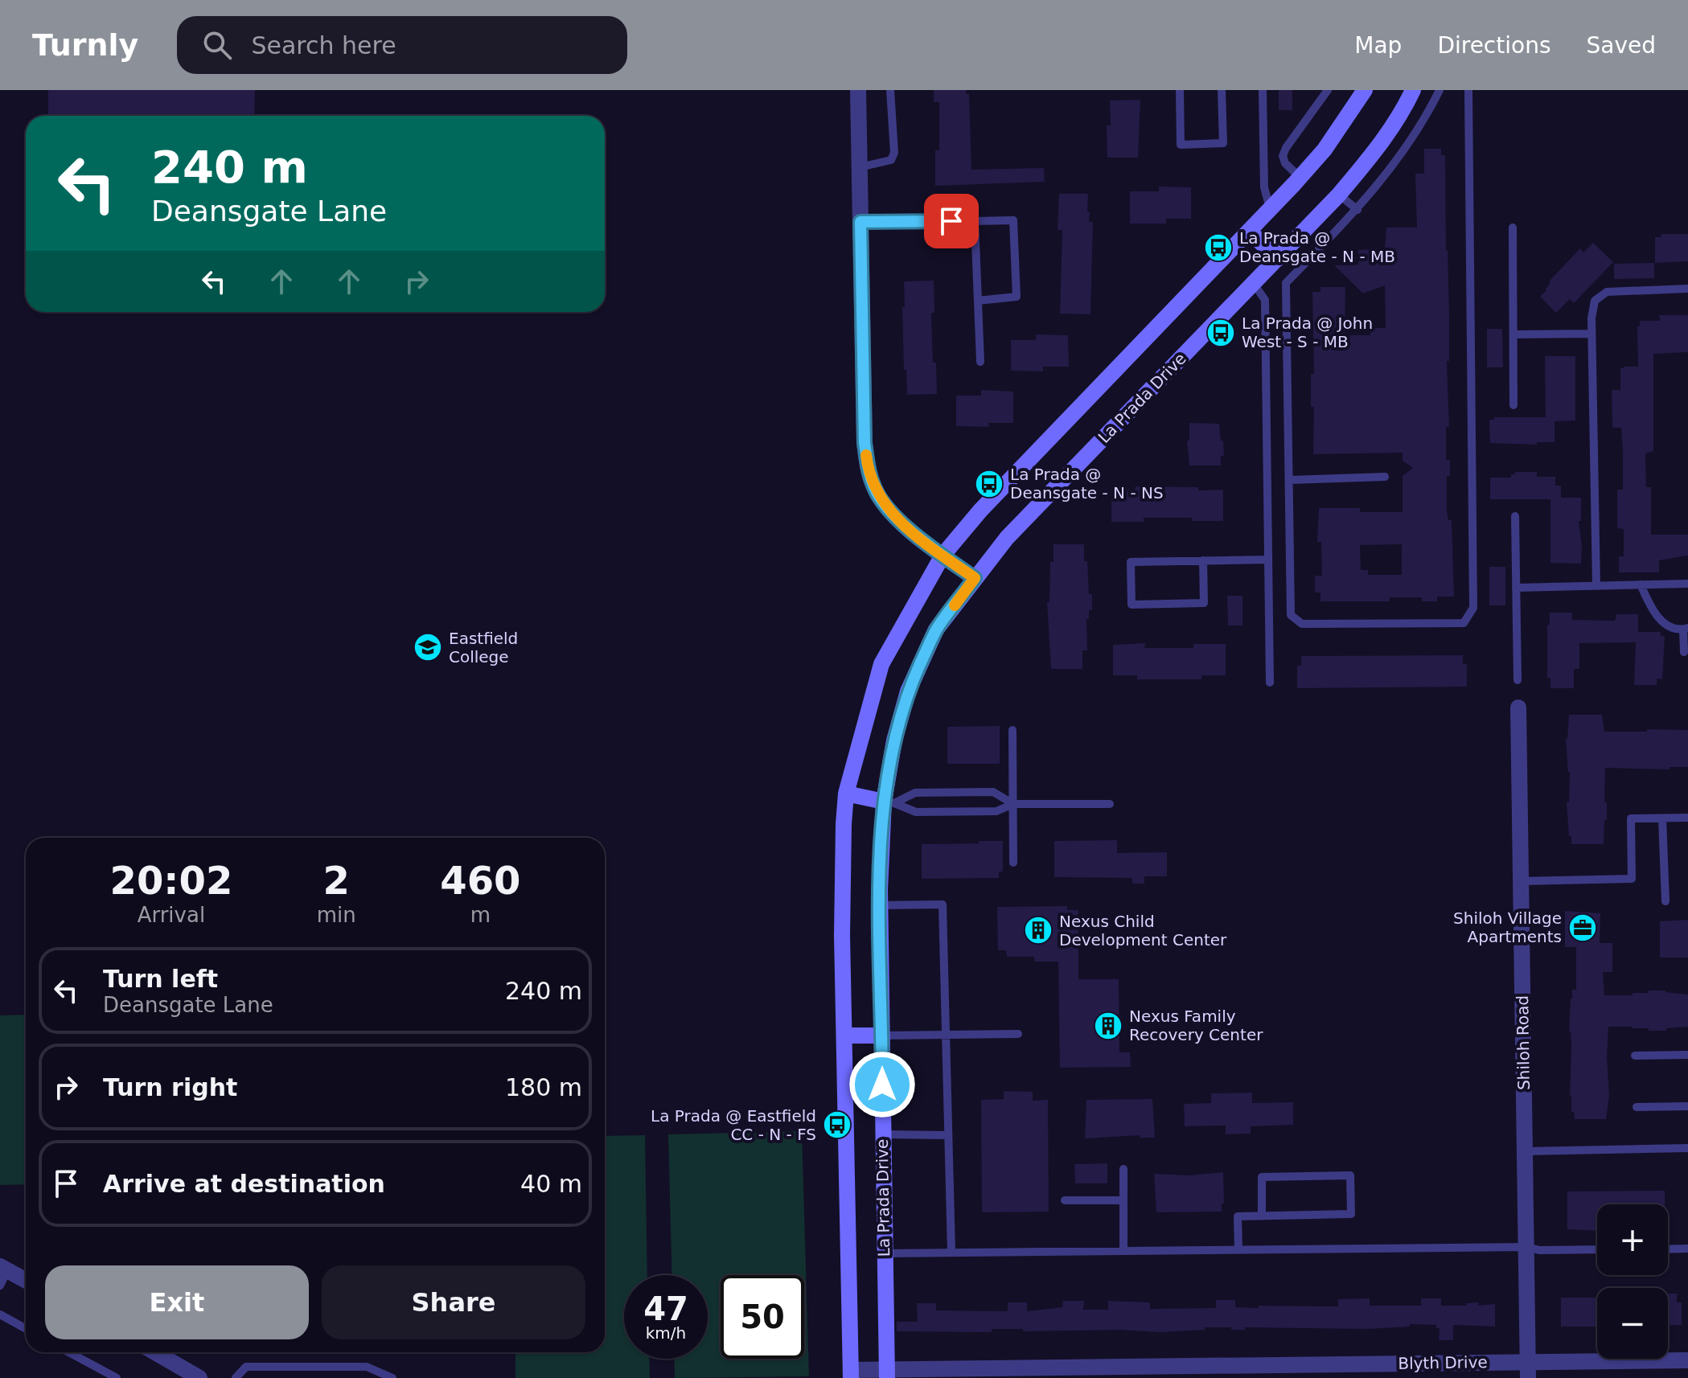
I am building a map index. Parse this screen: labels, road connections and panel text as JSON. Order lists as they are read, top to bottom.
{
  "streets": {
    "main road": ["La Prada Drive"],
    "street": ["Shiloh Road", "Blyth Drive"]
  },
  "crossings": [
    ["La Prada Drive", "Blyth Drive"],
    ["Shiloh Road", "Blyth Drive"]
  ],
  "places": {
    "bus stop": [
      "La Prada @ Deansgate - N - MB",
      "La Prada @ John West - S - MB",
      "La Prada @ Deansgate - N - NS",
      "La Prada @ Eastfield CC - N - FS"
    ],
    "school or university": ["Eastfield College"],
    "office": ["Shiloh Village Apartments"],
    "building": ["Nexus Child Development Center", "Nexus Family Recovery Center"]
  },
  "page": {
    "header": "Turnly",
    "search": "Search here",
    "nav": ["Map", "Directions", "Saved"],
    "turn": ["240 m", "Deansgate Lane"],
    "eta": [
      "20:02",
      "Arrival",
      "2",
      "min",
      "460",
      "m"
    ],
    "list": [
      {
        "name": "Turn left",
        "note": "Deansgate Lane",
        "value": "240 m"
      },
      {
        "name": "Turn right",
        "value": "180 m"
      },
      {
        "name": "Arrive at destination",
        "value": "40 m"
      }
    ],
    "map_buttons": ["+", "−"],
    "buttons": ["Exit", "Share"],
    "speed": "47 km/h",
    "limit": "50"
  }
}
